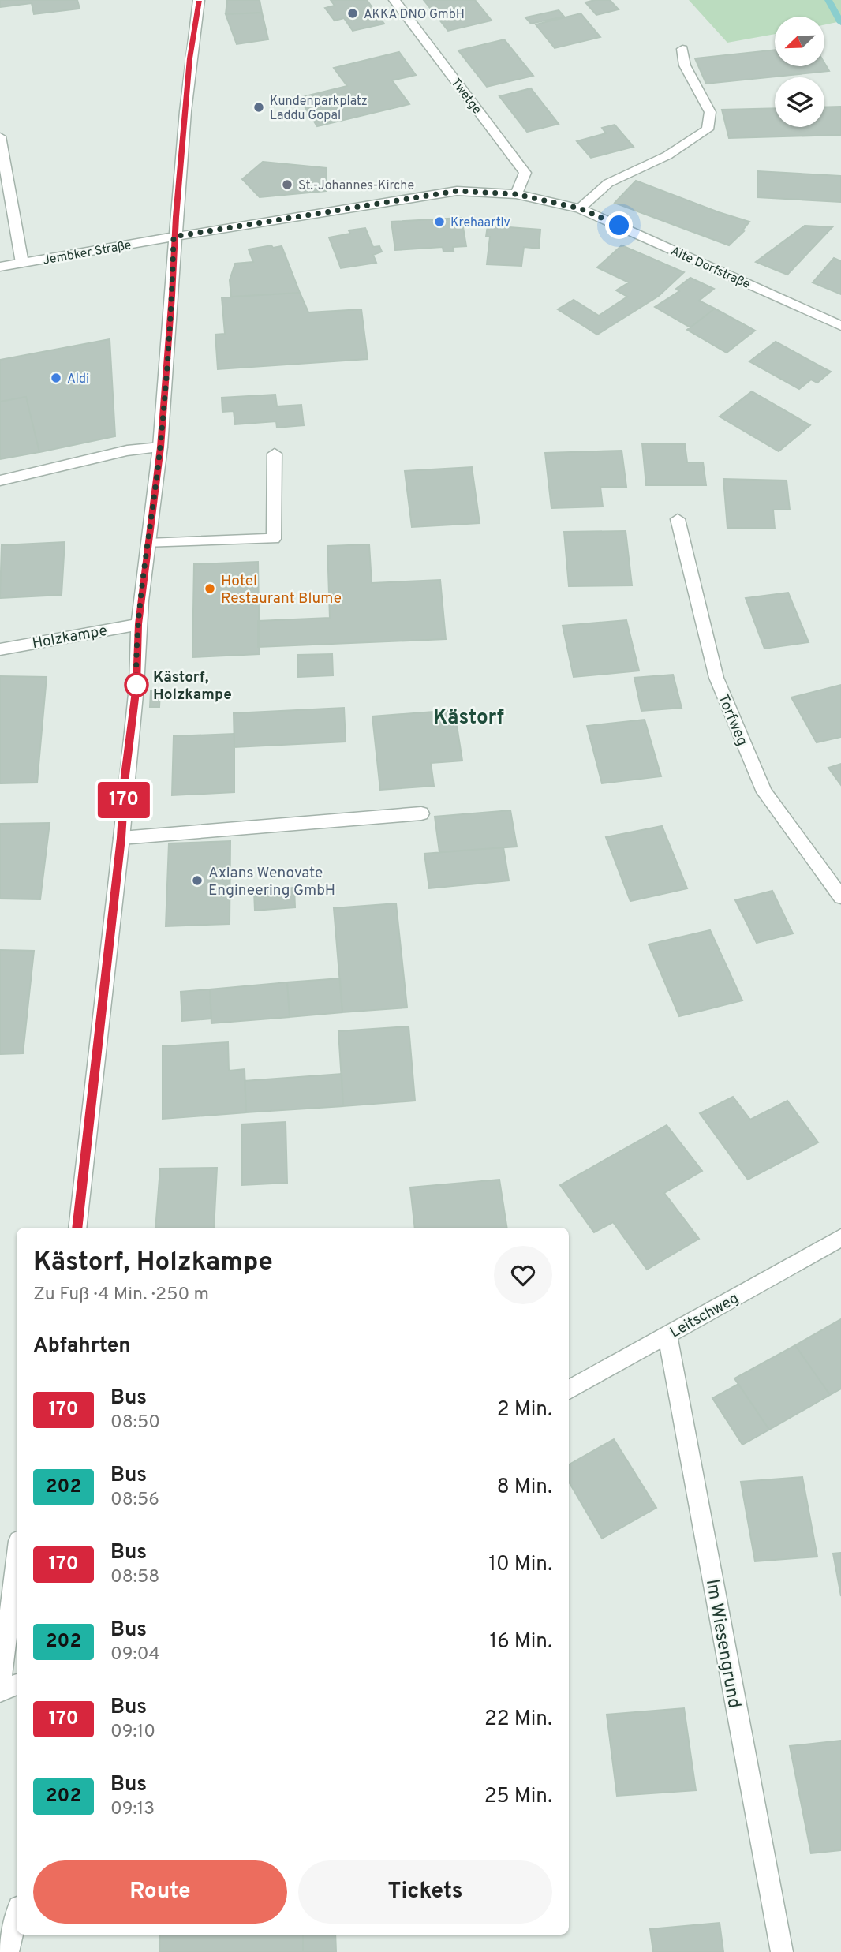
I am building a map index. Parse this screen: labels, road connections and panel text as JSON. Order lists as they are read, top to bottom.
{
  "streets": {
    "street": [
      "Twetge",
      "Jembker Straße",
      "Alte Dorfstraße",
      "Holzkampe",
      "Torfweg",
      "Leitschweg",
      "Im Wiesengrund"
    ]
  },
  "crossings": [
    ["Twetge", "Alte Dorfstraße"],
    ["Jembker Straße", "Alte Dorfstraße"],
    ["Leitschweg", "Im Wiesengrund"]
  ],
  "districts": ["Kästorf"],
  "places": [
    "AKKA DNO GmbH",
    "Kundenparkplatz Laddu Gopal",
    "St.-Johannes-Kirche",
    "Krehaartiv",
    "Aldi",
    "Hotel Restaurant Blume",
    "Kästorf, Holzkampe",
    "Axians Wenovate Engineering GmbH"
  ],
  "lines": ["bus line 170"],
  "north": "bottom left",
  "page": {
    "on_map": "170",
    "heading": [
      ["Kästorf, Holzkampe", "Zu Fuß · 4 Min. · 250 m"],
      "Abfahrten"
    ],
    "list": [
      {
        "mark": "170",
        "name": "Bus",
        "note": "08:50",
        "value": "2 Min."
      },
      {
        "mark": "202",
        "name": "Bus",
        "note": "08:56",
        "value": "8 Min."
      },
      {
        "mark": "170",
        "name": "Bus",
        "note": "08:58",
        "value": "10 Min."
      },
      {
        "mark": "202",
        "name": "Bus",
        "note": "09:04",
        "value": "16 Min."
      },
      {
        "mark": "170",
        "name": "Bus",
        "note": "09:10",
        "value": "22 Min."
      },
      {
        "mark": "202",
        "name": "Bus",
        "note": "09:13",
        "value": "25 Min."
      }
    ],
    "buttons": ["Route", "Tickets"]
  }
}
